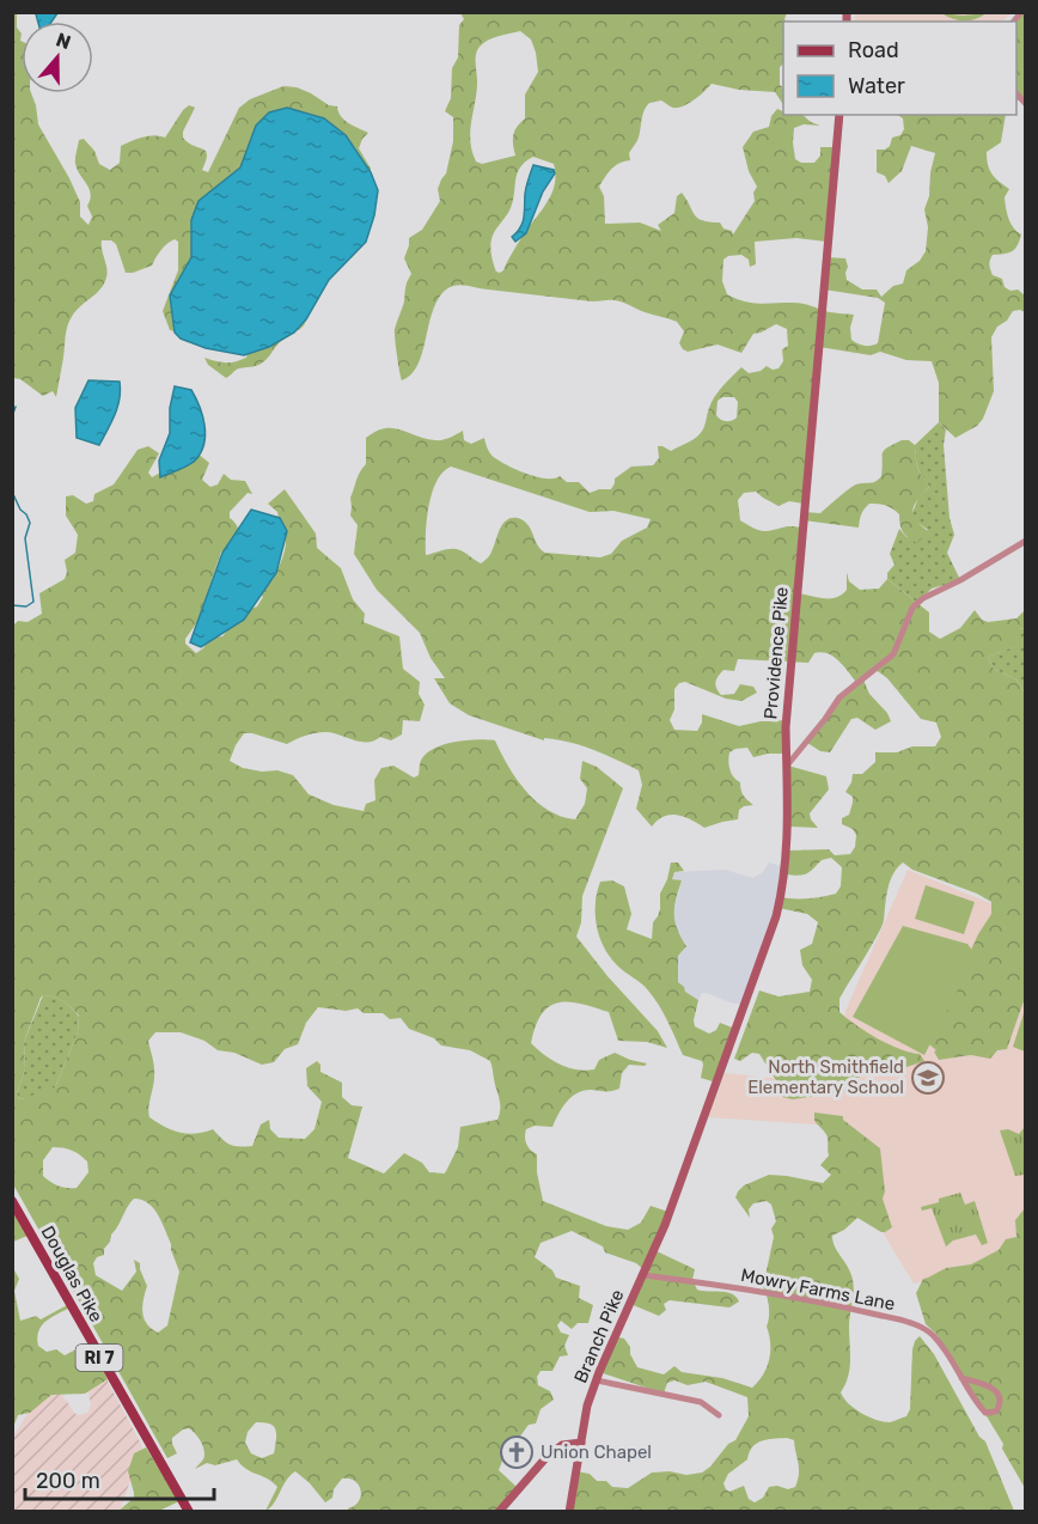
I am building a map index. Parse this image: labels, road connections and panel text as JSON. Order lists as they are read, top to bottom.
{
  "streets": {
    "main road": [
      "Providence Pike",
      "Douglas Pike",
      "Branch Pike",
      "RI 7"
    ],
    "street": ["Mowry Farms Lane"]
  },
  "crossings": [
    ["Providence Pike", "Branch Pike"],
    ["Mowry Farms Lane", "Branch Pike"]
  ],
  "places": {
    "school or university": ["North Smithfield Elementary School"],
    "church": ["Union Chapel"]
  },
  "legend": ["Road", "Water"],
  "scale_bar": "200 m",
  "north": "top"
}
